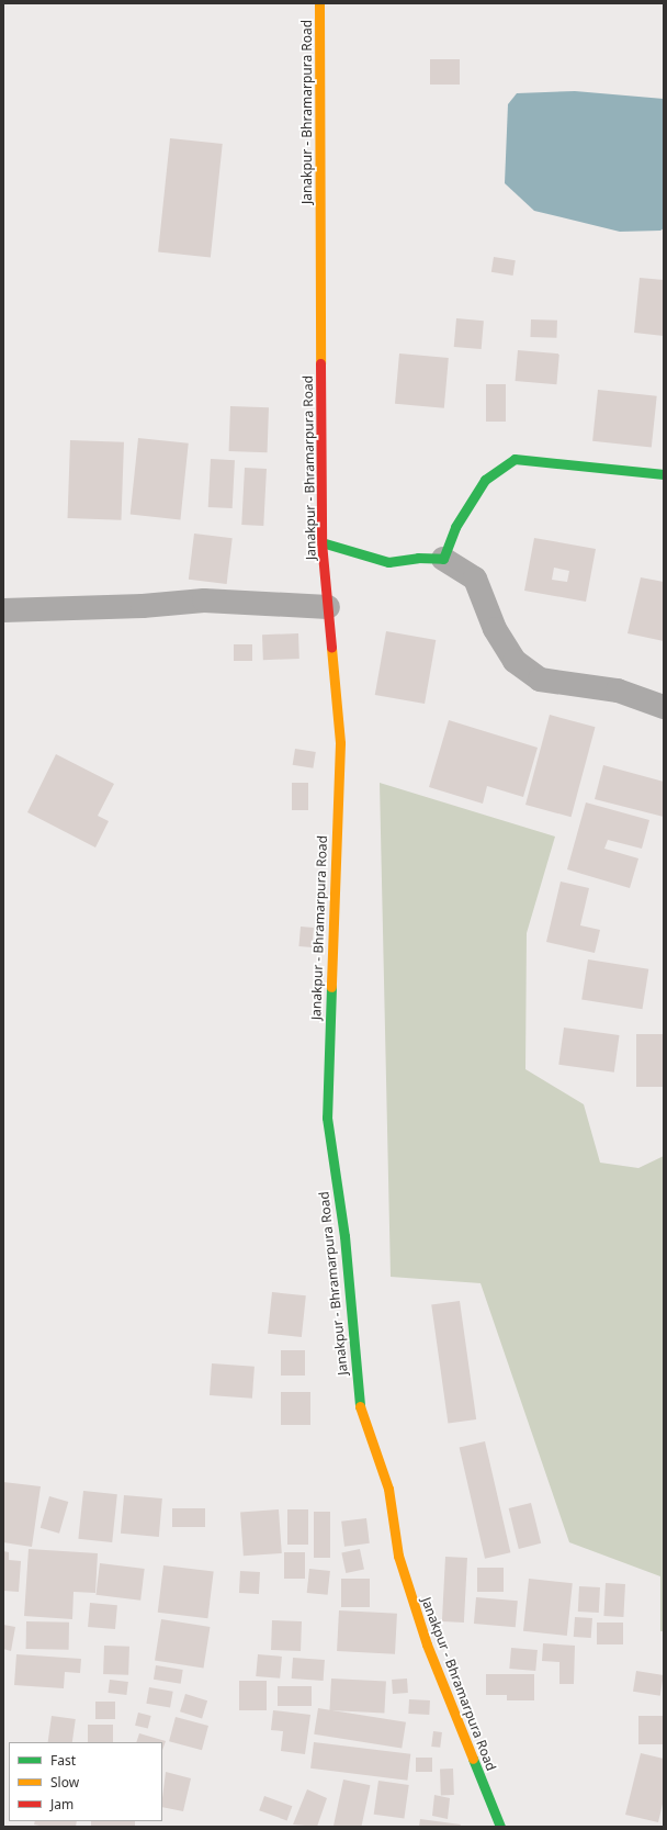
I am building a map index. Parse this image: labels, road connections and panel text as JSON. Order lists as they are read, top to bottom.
{
  "streets": {
    "street": ["Janakpur - Bhramarpura Road"]
  },
  "legend": ["Fast", "Slow", "Jam"]
}
